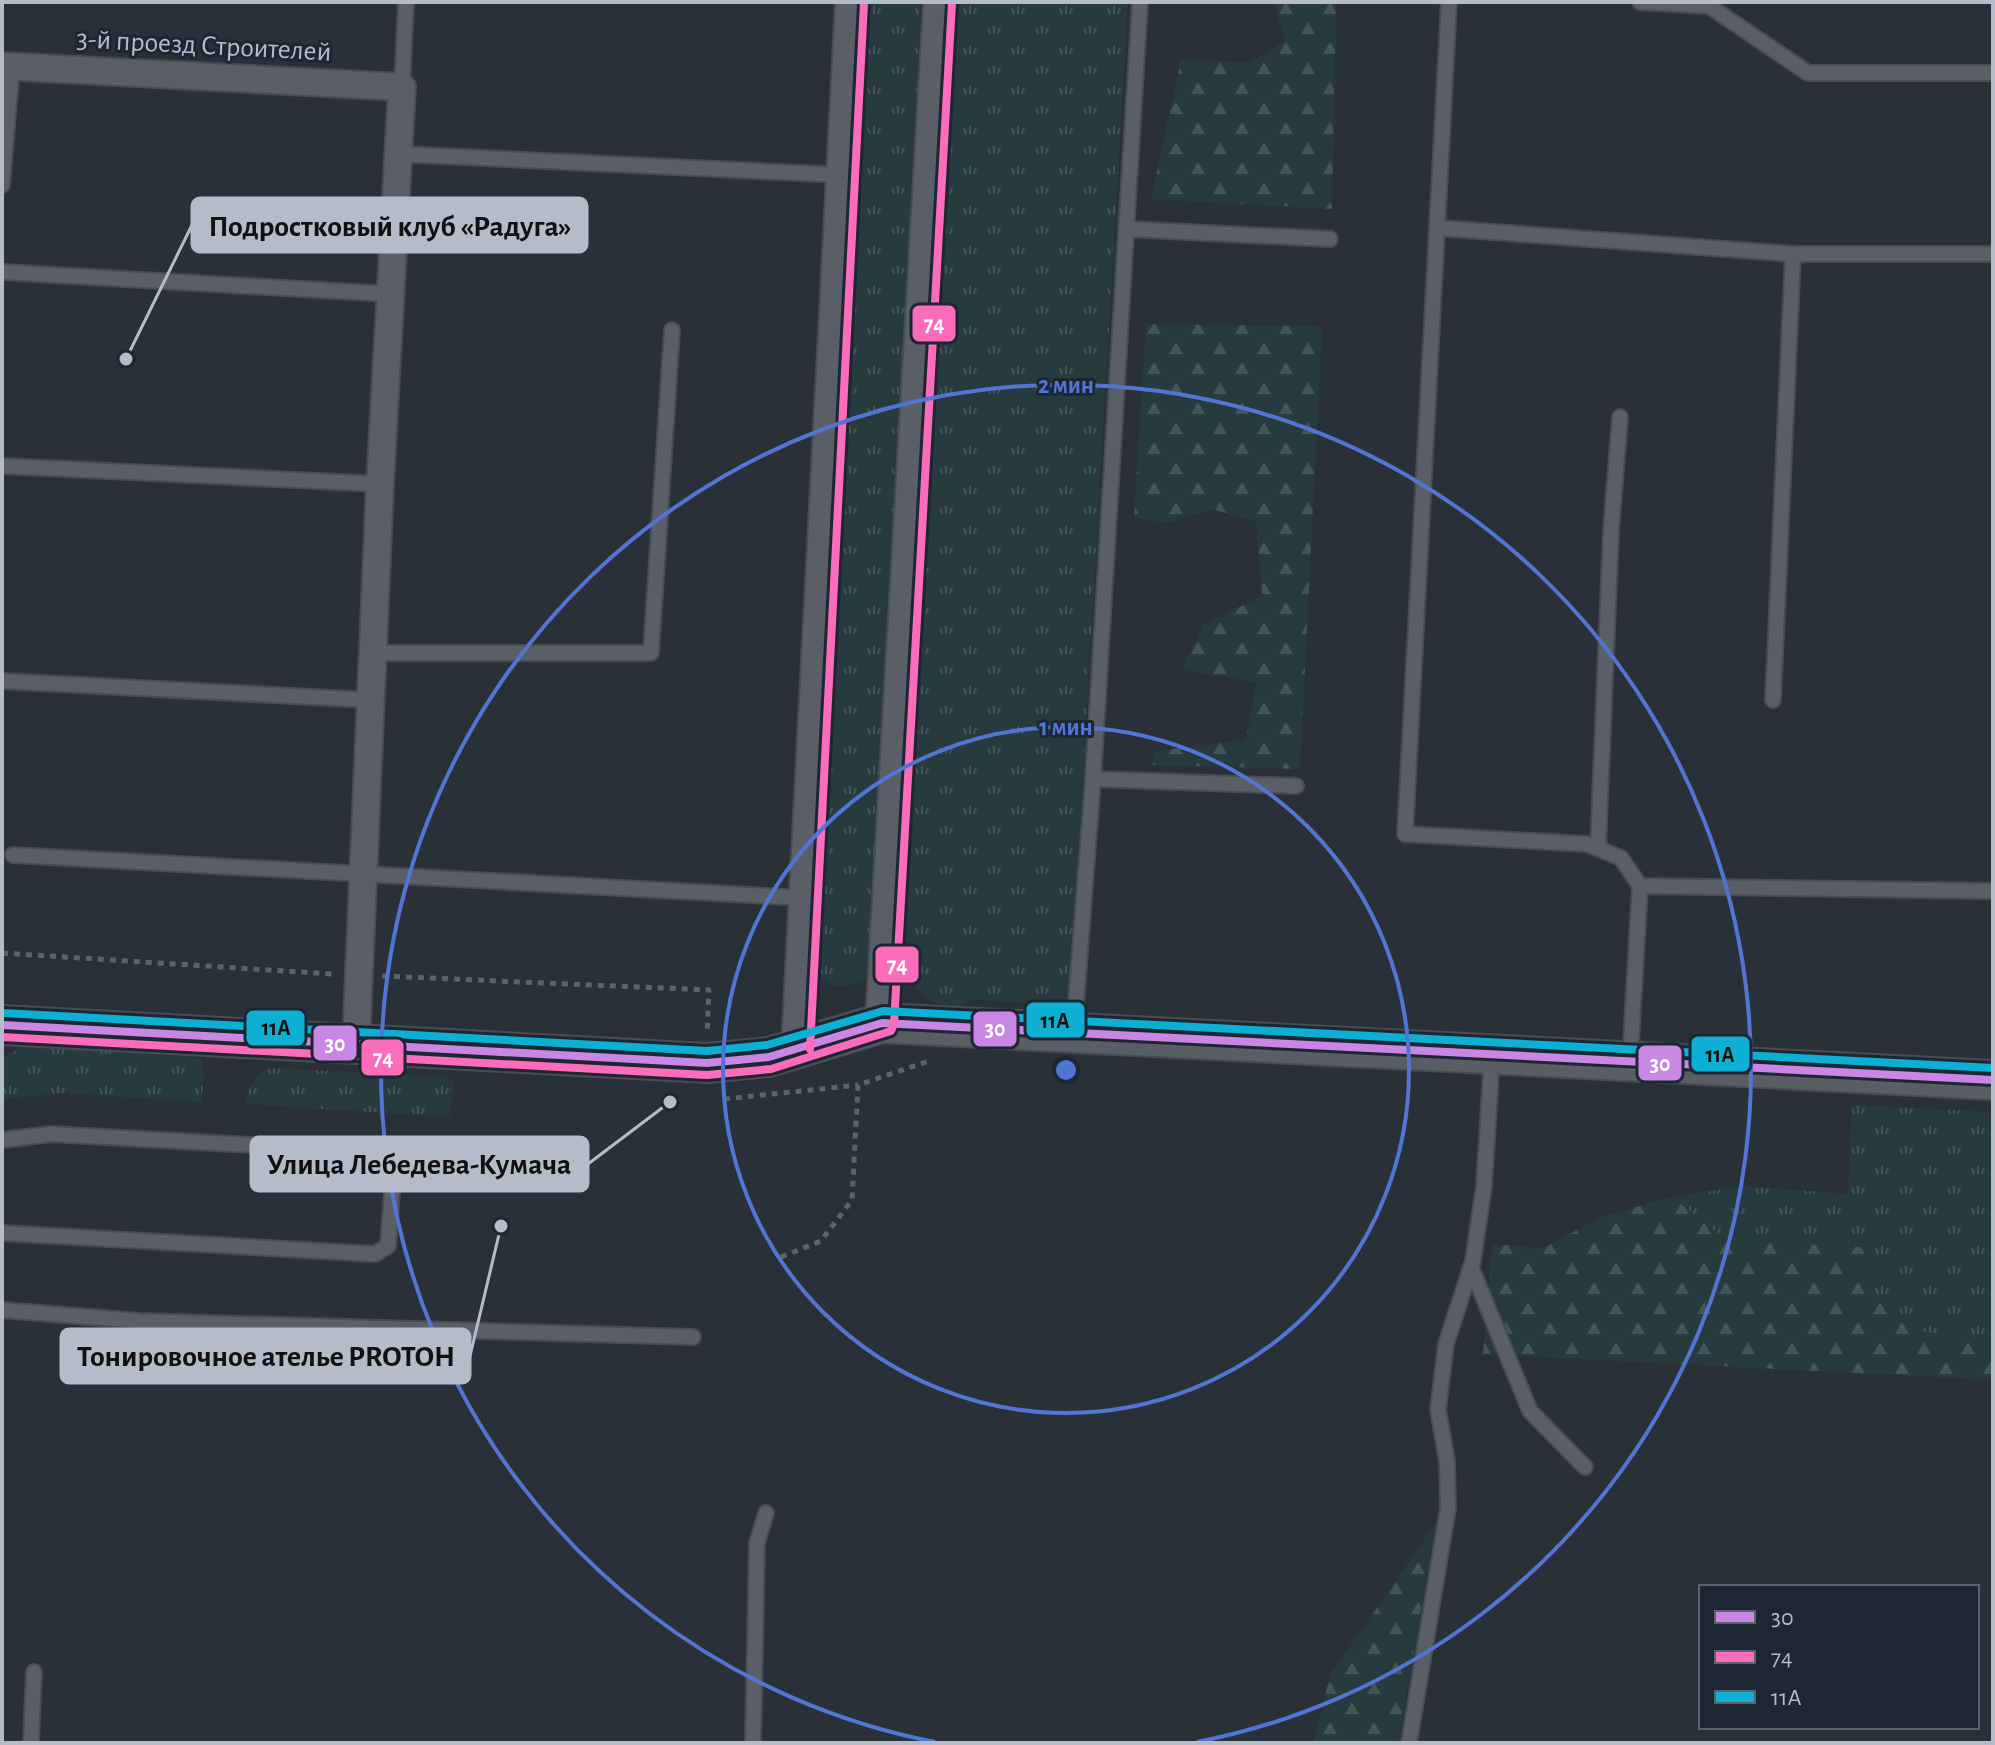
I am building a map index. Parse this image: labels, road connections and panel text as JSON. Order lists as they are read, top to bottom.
{
  "streets": {
    "street": ["3-й проезд Строителей"]
  },
  "places": ["Подростковый клуб «Радуга»", "Улица Лебедева-Кумача", "Тонировочное ателье PROTOH"],
  "lines": ["transit line 74", "transit line 11А", "transit line 30"],
  "legend": ["30", "74", "11А"],
  "rings": ["2 мин", "1 мин"]
}
